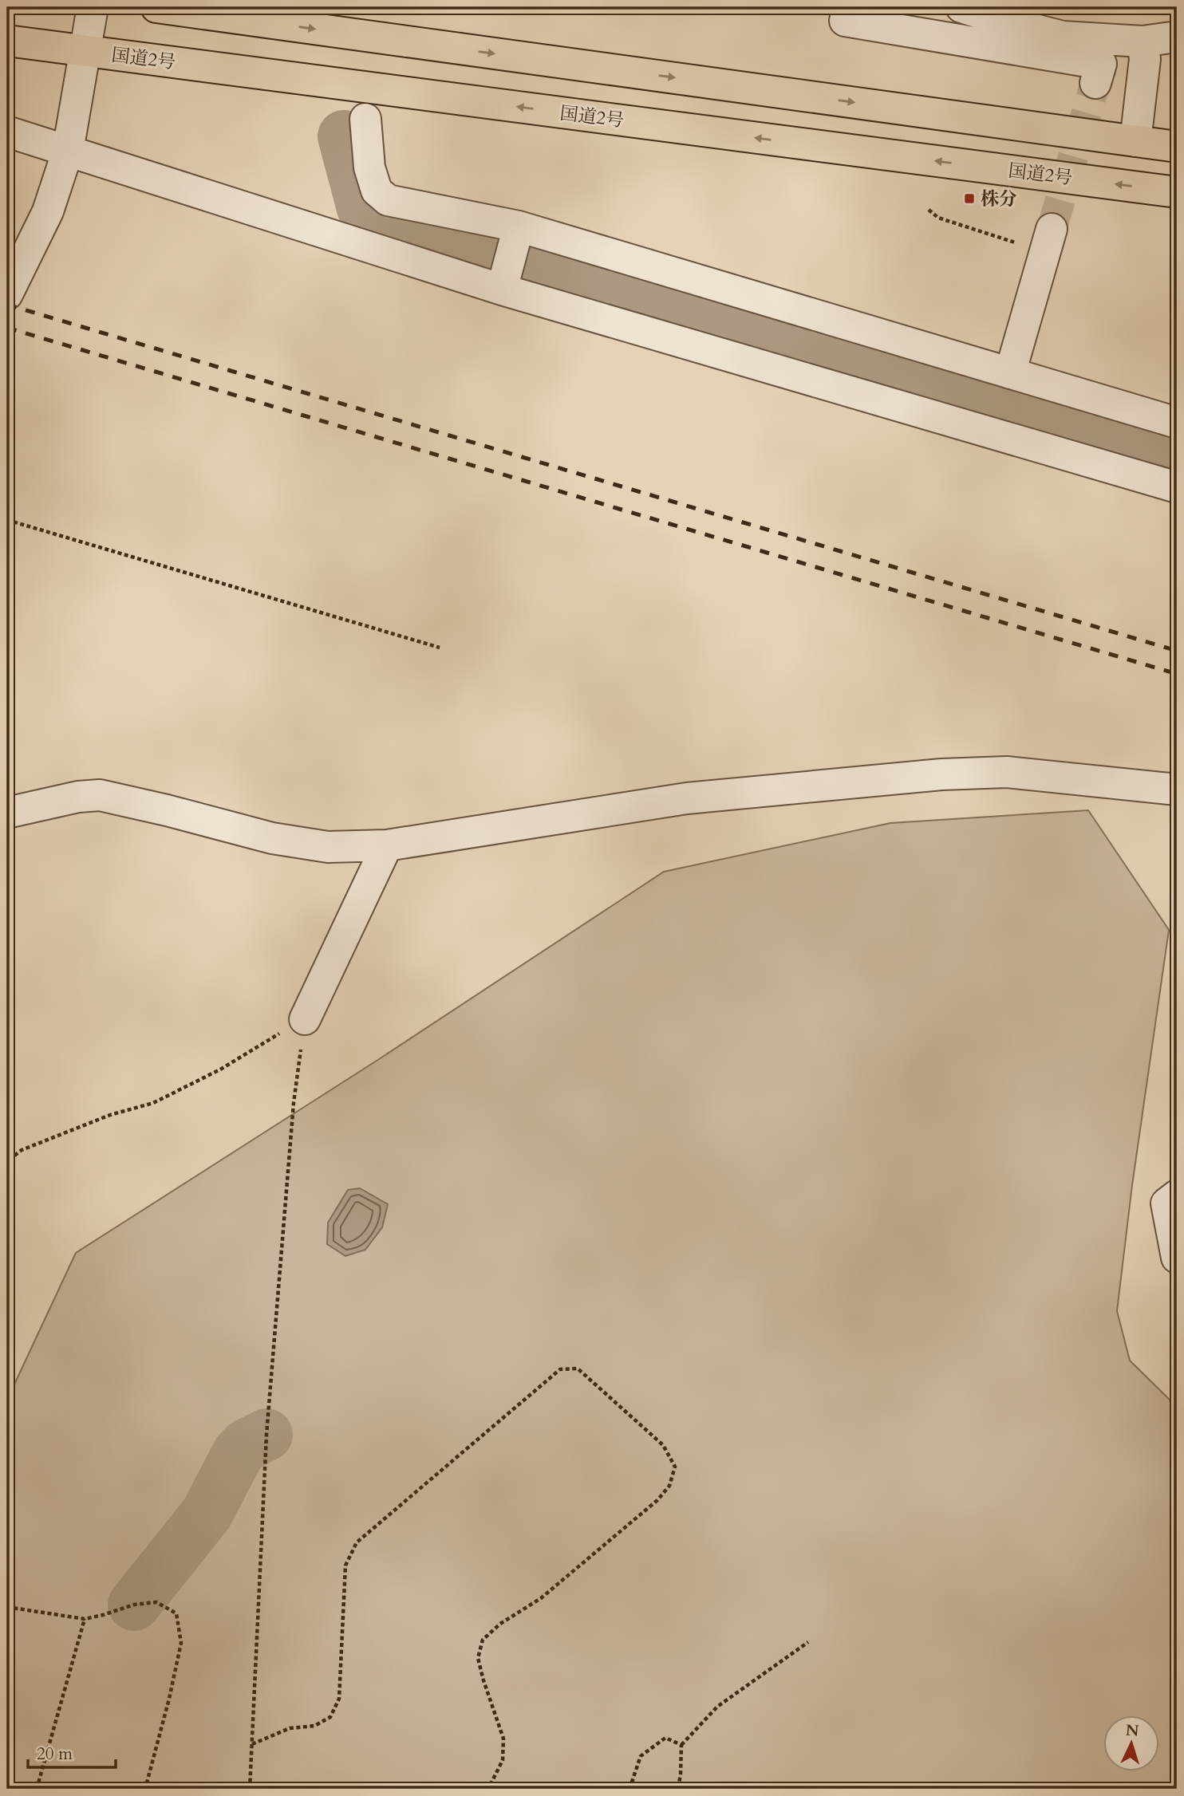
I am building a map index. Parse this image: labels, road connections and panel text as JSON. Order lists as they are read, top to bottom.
{
  "streets": {
    "highway": ["国道2号"]
  },
  "places": {
    "transit": ["株分"]
  },
  "scale_bar": "20 m",
  "north": "top"
}
